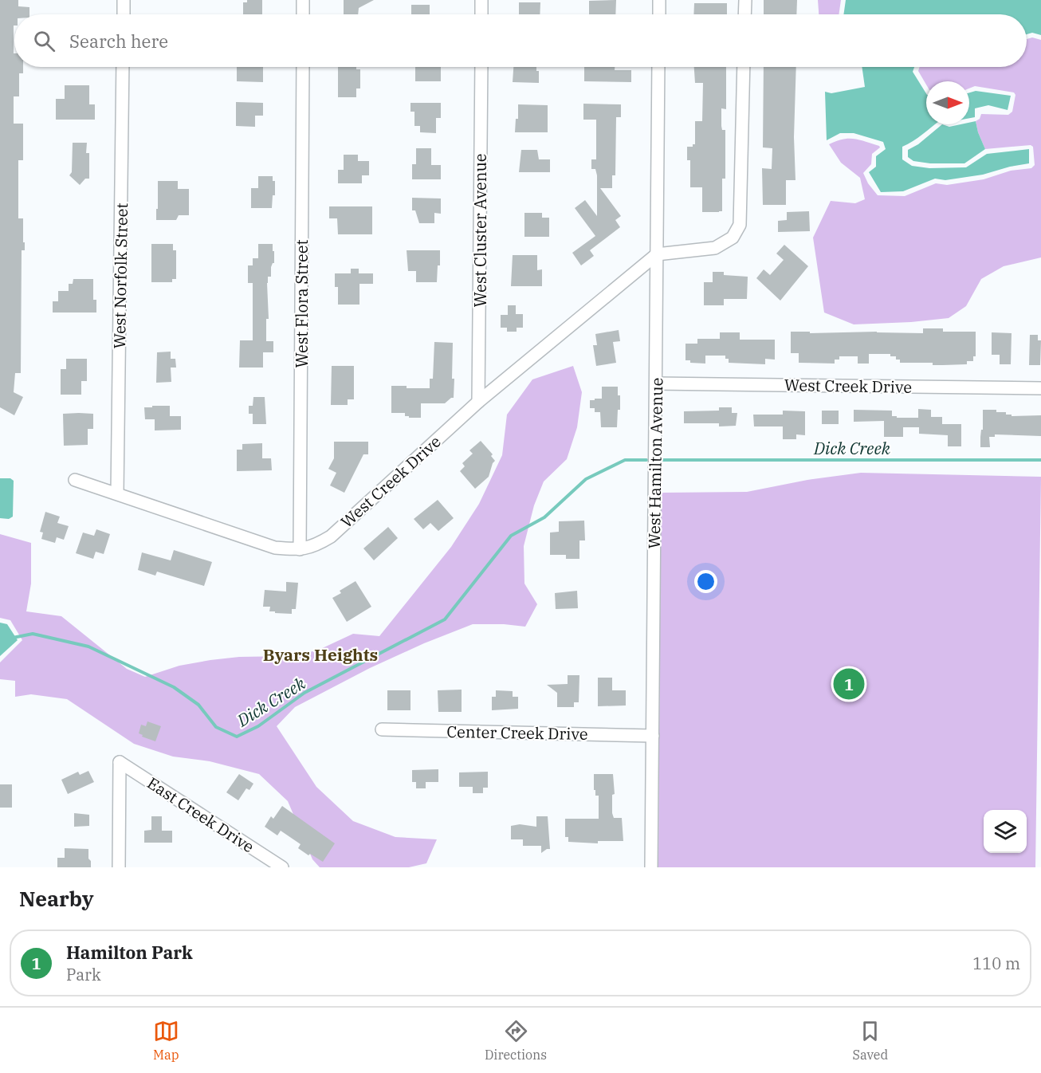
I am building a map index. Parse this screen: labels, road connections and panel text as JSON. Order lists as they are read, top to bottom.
{
  "streets": {
    "street": [
      "West Cluster Avenue",
      "West Norfolk Street",
      "West Flora Street",
      "West Creek Drive",
      "West Hamilton Avenue",
      "Center Creek Drive",
      "East Creek Drive"
    ]
  },
  "crossings": [
    ["West Cluster Avenue", "West Creek Drive"],
    ["West Norfolk Street", "West Creek Drive"],
    ["West Flora Street", "West Creek Drive"],
    ["West Creek Drive", "West Hamilton Avenue"],
    ["West Hamilton Avenue", "Center Creek Drive"]
  ],
  "districts": ["Byars Heights"],
  "water": ["Dick Creek"],
  "north": "right",
  "page": {
    "search": "Search here",
    "pins": "1",
    "heading": "Nearby",
    "list": [
      {
        "mark": "1",
        "name": "Hamilton Park",
        "note": "Park",
        "value": "110 m"
      }
    ],
    "nav": ["Map", "Directions", "Saved"]
  }
}
